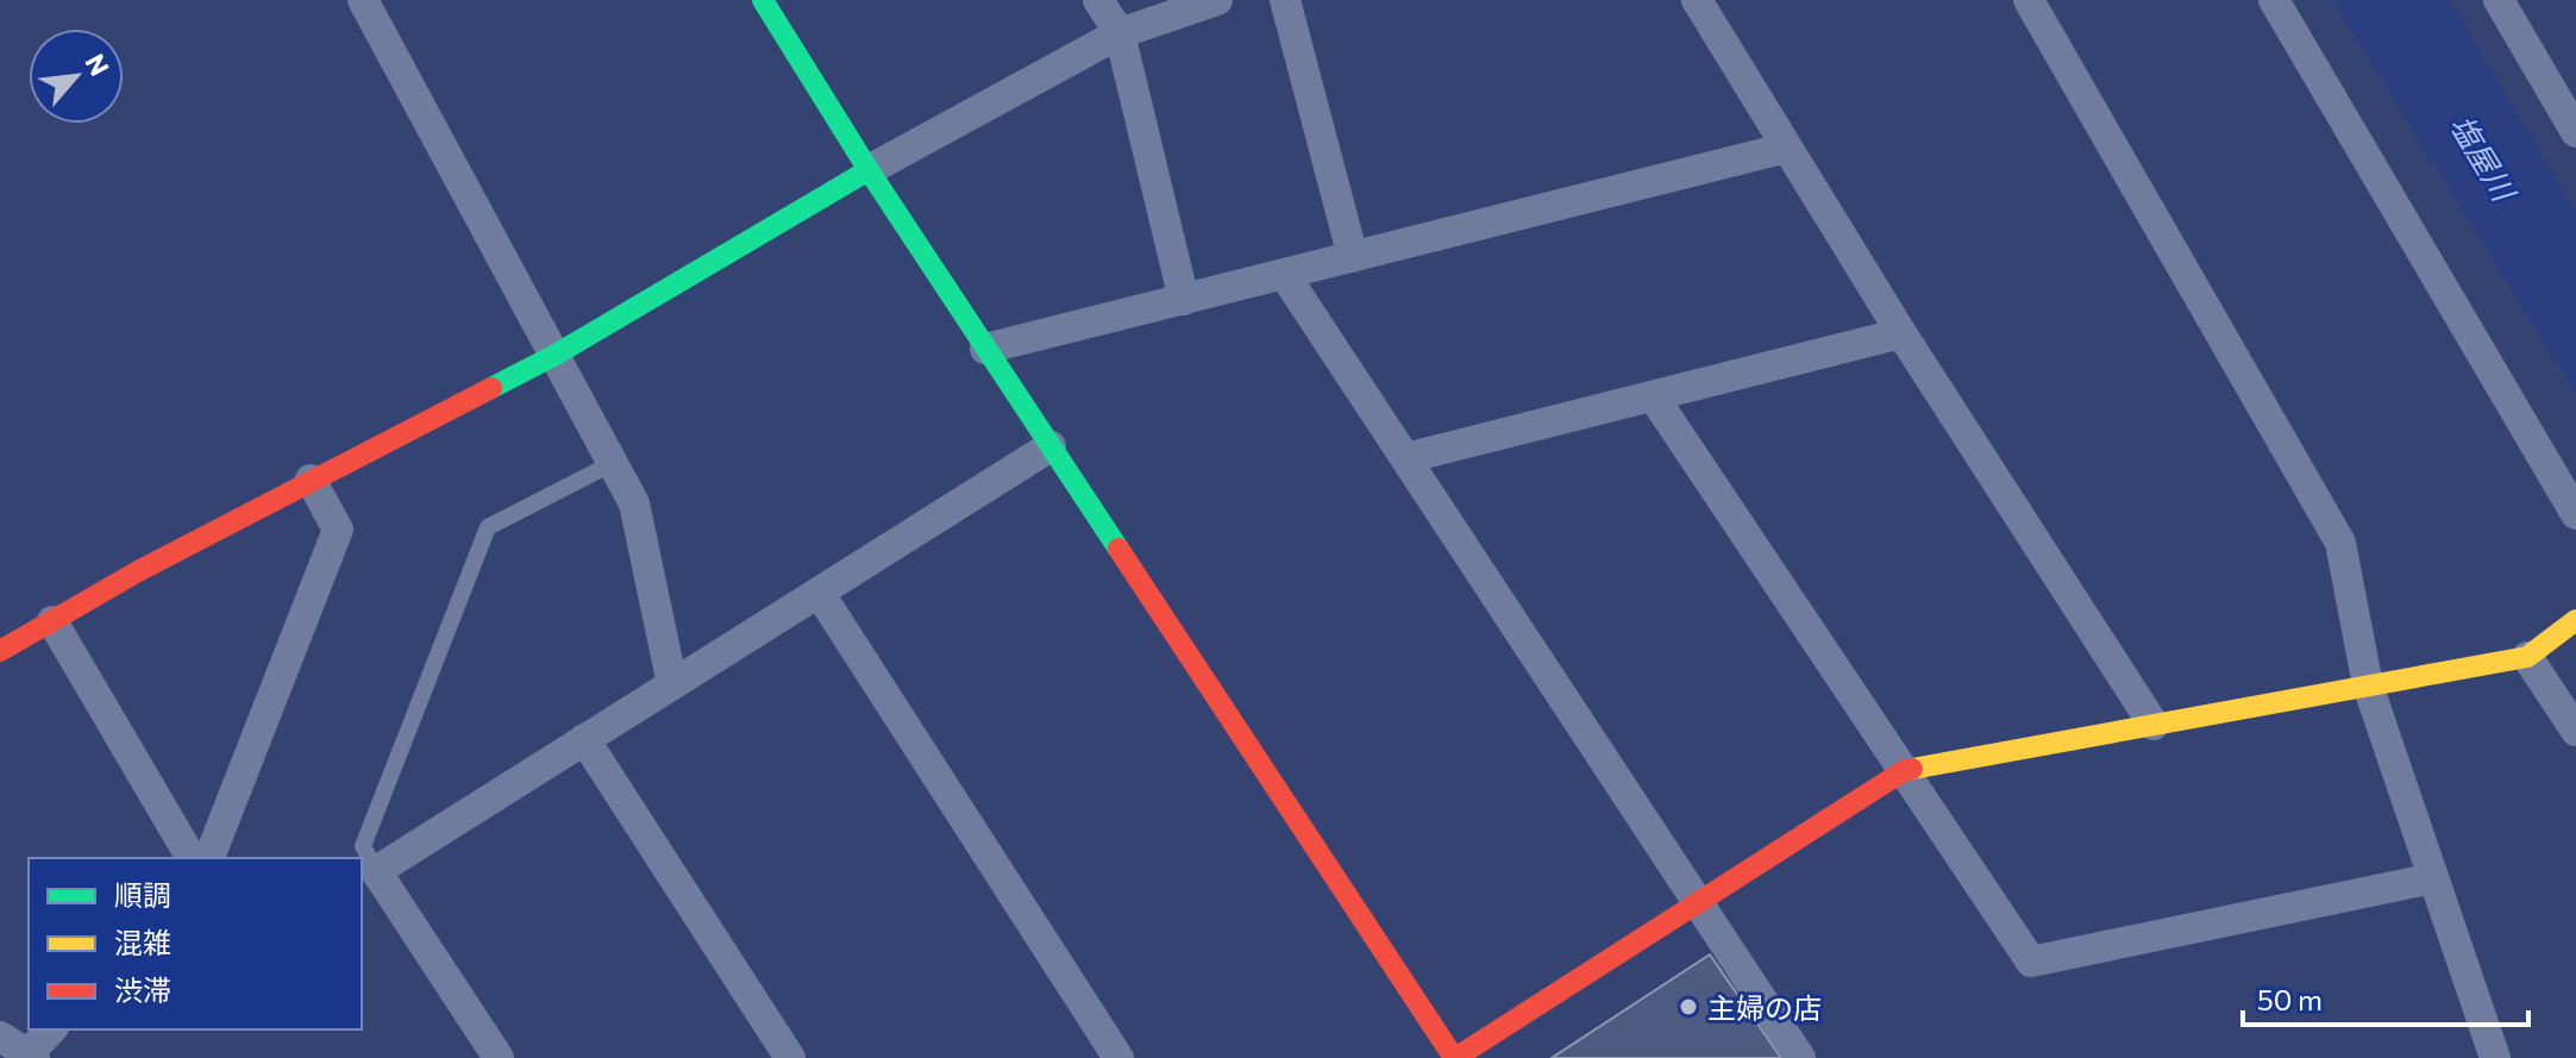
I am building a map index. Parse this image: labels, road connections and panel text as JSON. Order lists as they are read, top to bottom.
{
  "water": ["塩屋川"],
  "places": ["主婦の店"],
  "legend": ["順調", "混雑", "渋滞"],
  "scale_bar": "50 m",
  "north": "top right"
}
